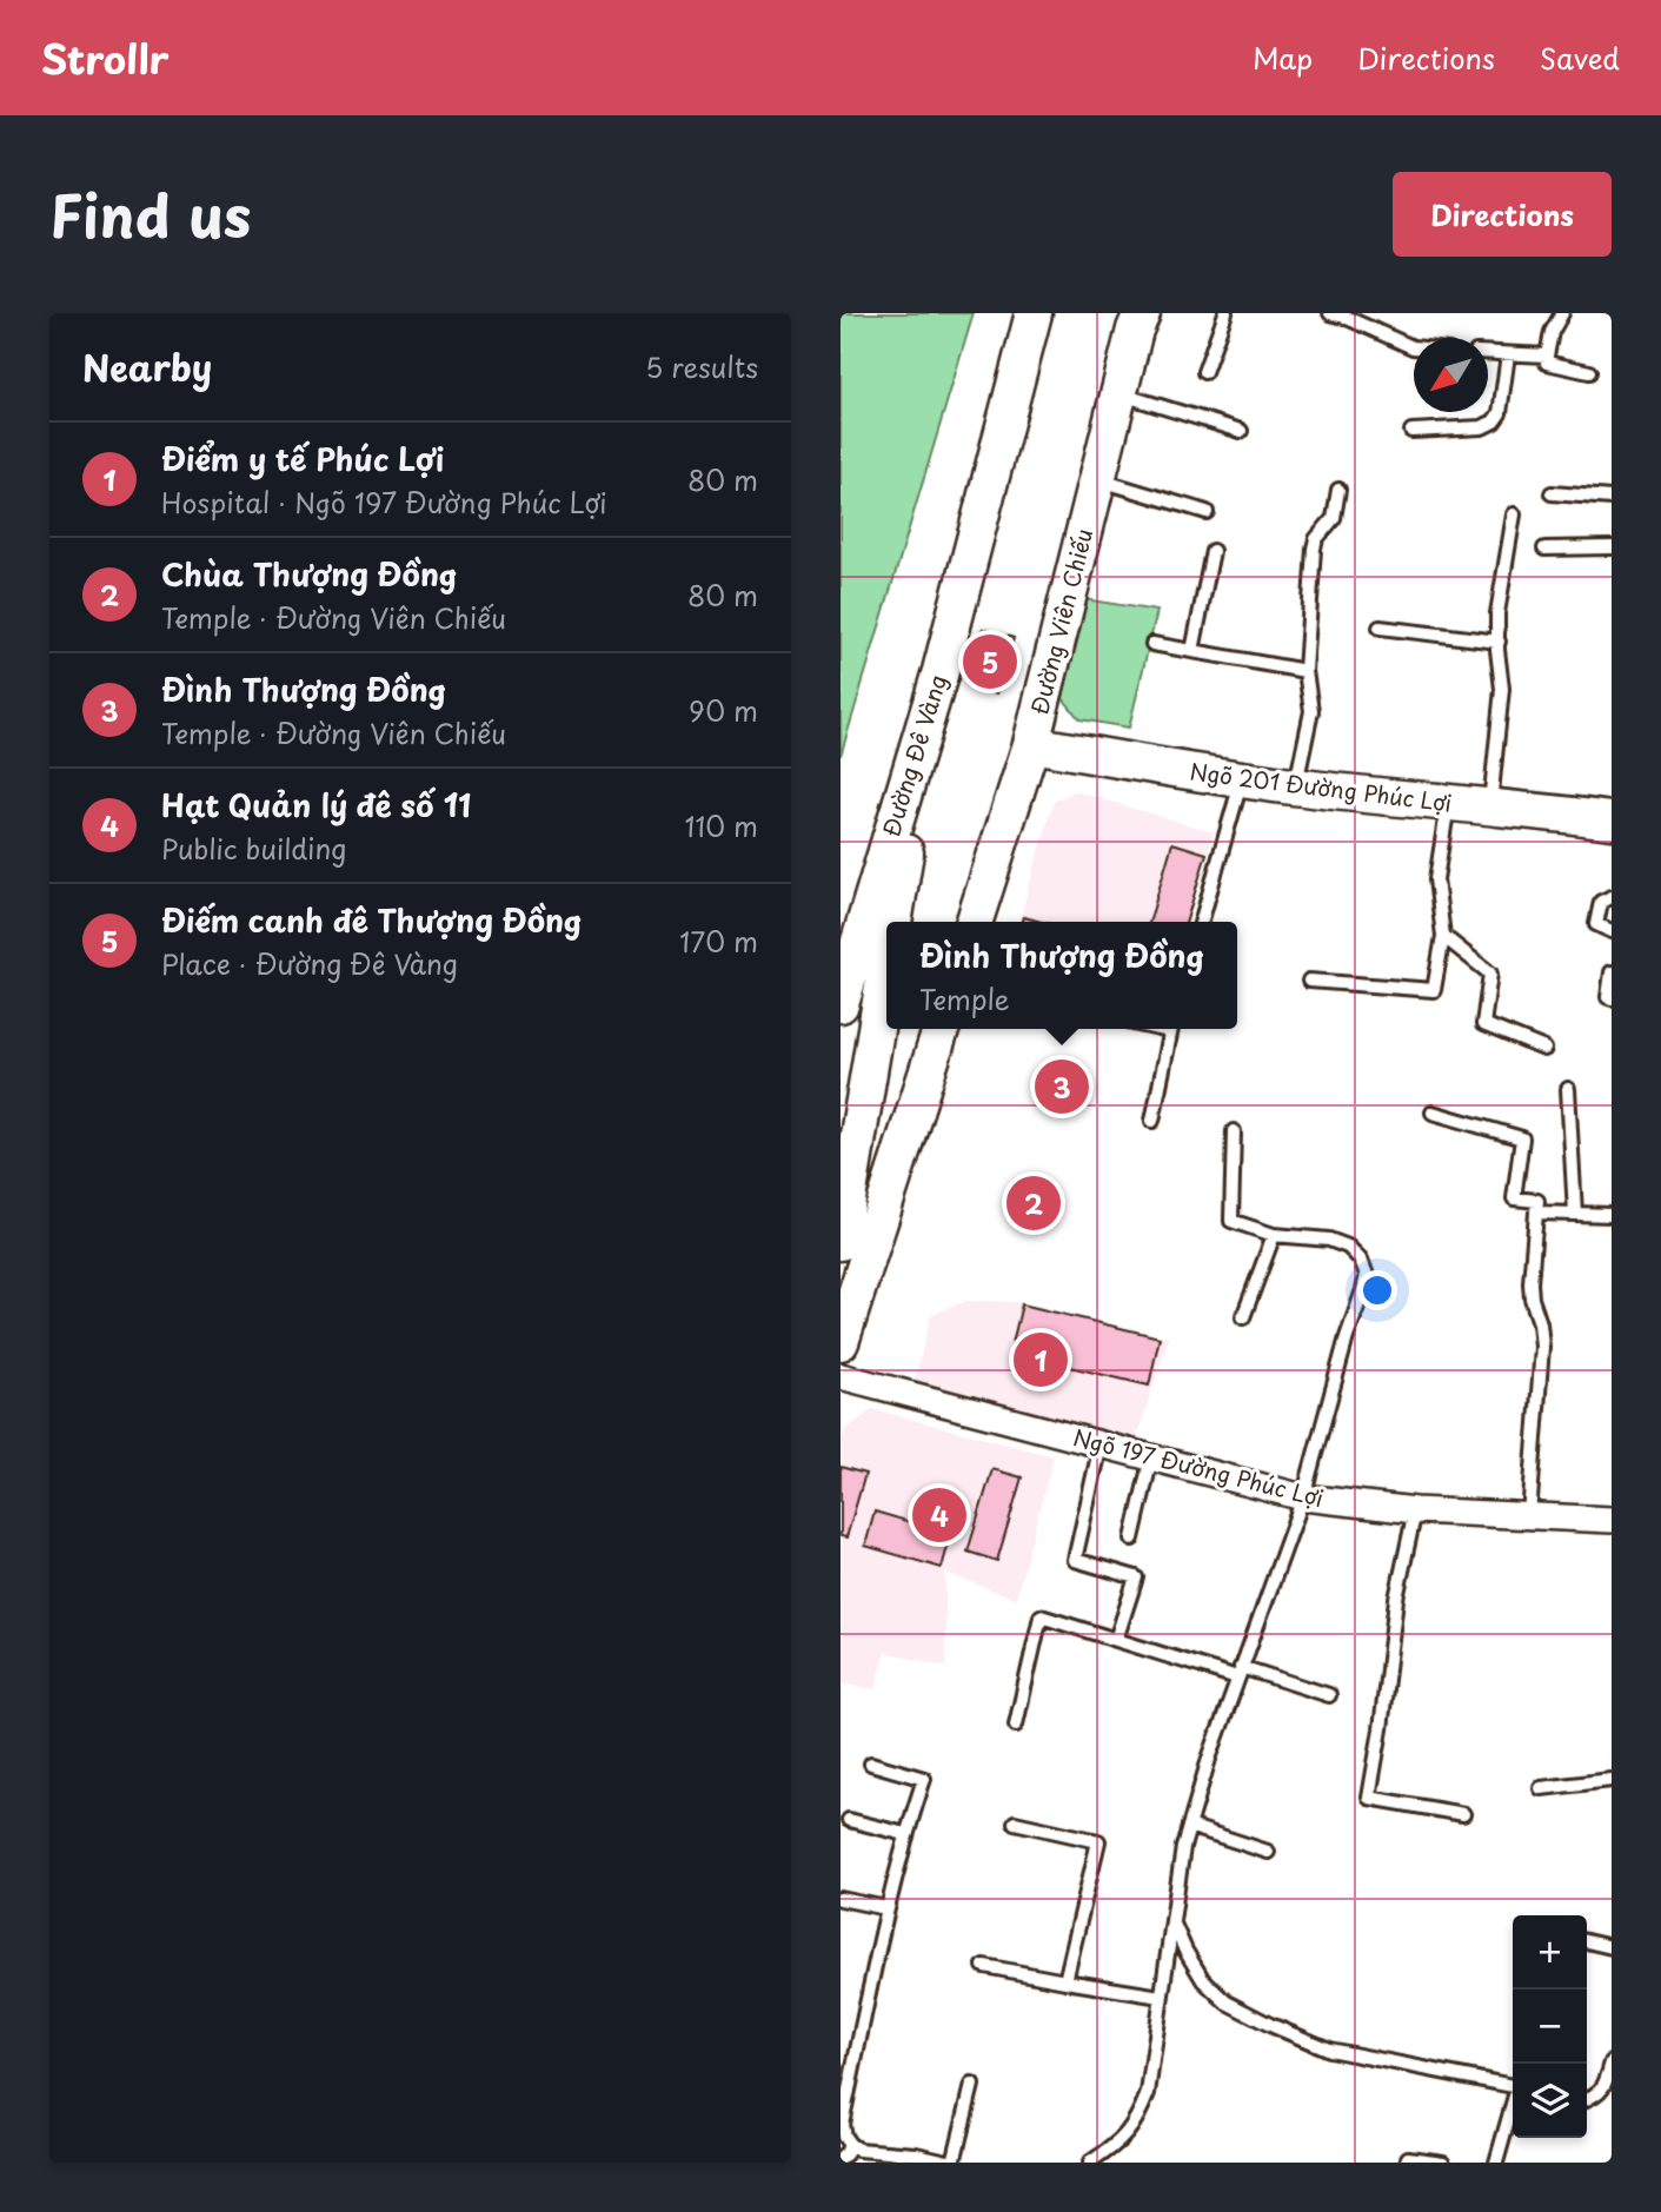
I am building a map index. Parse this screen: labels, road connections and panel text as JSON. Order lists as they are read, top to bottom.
{
  "streets": {
    "main road": ["Đường Viên Chiếu", "Đường Đê Vàng", "Ngõ 201 Đường Phúc Lợi"],
    "street": ["Ngõ 197 Đường Phúc Lợi"]
  },
  "crossings": [
    ["Đường Viên Chiếu", "Ngõ 201 Đường Phúc Lợi"]
  ],
  "north": "bottom left",
  "page": {
    "header": "Strollr",
    "nav": ["Map", "Directions", "Saved"],
    "title": "Find us",
    "buttons": "Directions",
    "heading": ["Nearby", "5 results"],
    "list": [
      {
        "mark": "1",
        "name": "Điểm y tế Phúc Lợi",
        "note": "Hospital · Ngõ 197 Đường Phúc Lợi",
        "value": "80 m"
      },
      {
        "mark": "2",
        "name": "Chùa Thượng Đồng",
        "note": "Temple · Đường Viên Chiếu",
        "value": "80 m"
      },
      {
        "mark": "3",
        "name": "Đình Thượng Đồng",
        "note": "Temple · Đường Viên Chiếu",
        "value": "90 m"
      },
      {
        "mark": "4",
        "name": "Hạt Quản lý đê số 11",
        "note": "Public building",
        "value": "110 m"
      },
      {
        "mark": "5",
        "name": "Điếm canh đê Thượng Đồng",
        "note": "Place · Đường Đê Vàng",
        "value": "170 m"
      }
    ],
    "pins": [
      "5",
      "3",
      "2",
      "1",
      "4"
    ],
    "popup": ["Đình Thượng Đồng", "Temple"],
    "map_buttons": ["+", "−"]
  }
}
